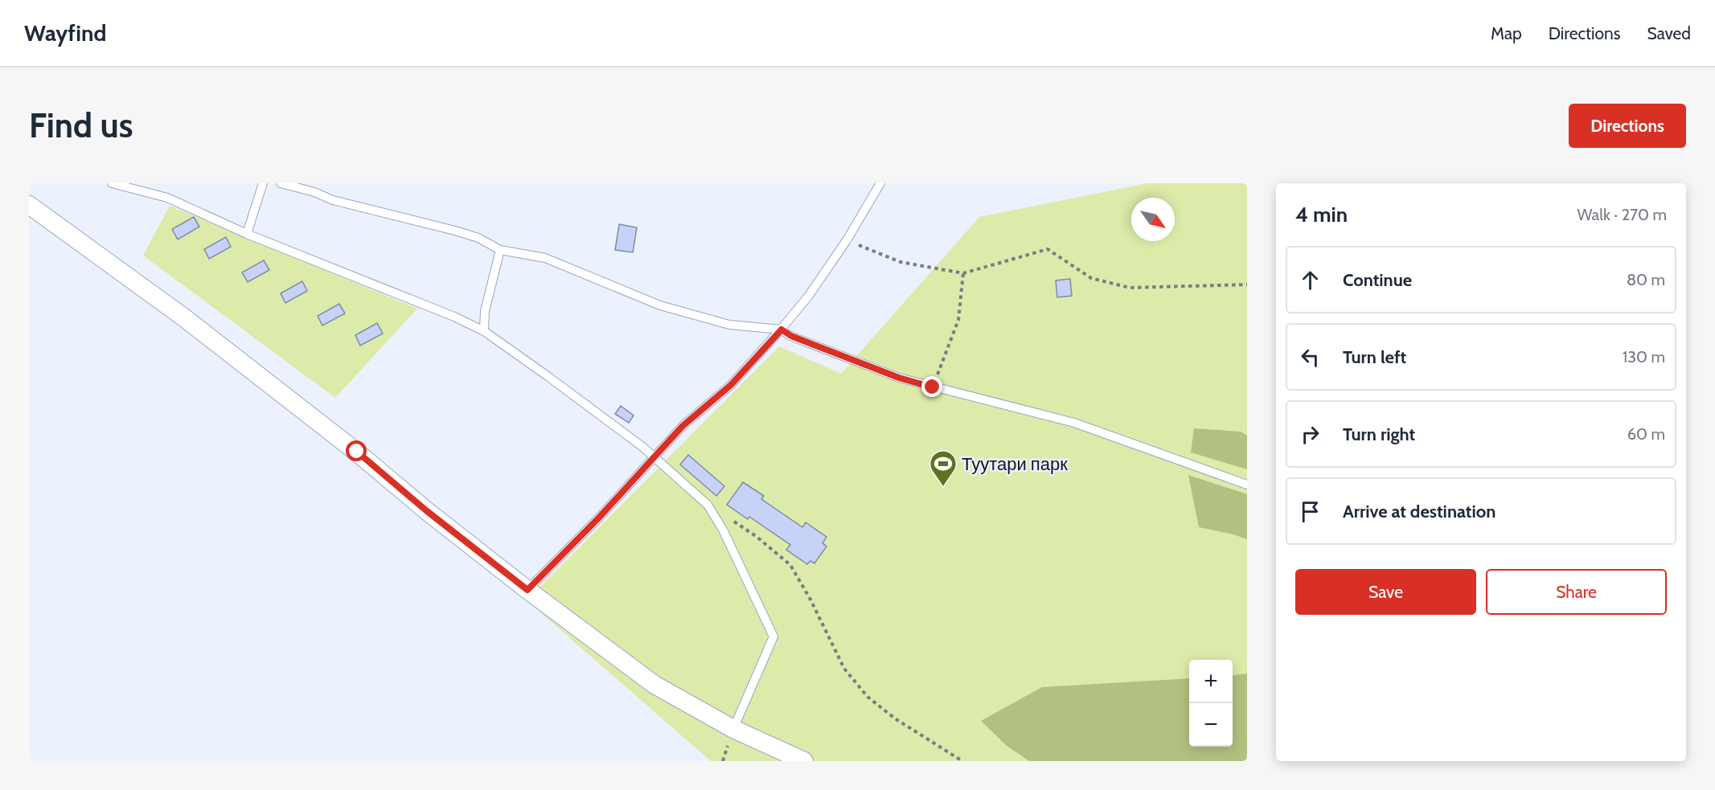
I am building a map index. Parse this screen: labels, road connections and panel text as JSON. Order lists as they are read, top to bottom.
{
  "places": {
    "sports": ["Туутари парк"]
  },
  "north": "bottom right",
  "page": {
    "header": "Wayfind",
    "nav": ["Map", "Directions", "Saved"],
    "buttons": [
      "Directions",
      ["Save", "Share"]
    ],
    "title": "Find us",
    "heading": ["4 min", "Walk · 270 m"],
    "list": [
      ["Continue", "80 m"],
      ["Turn left", "130 m"],
      ["Turn right", "60 m"],
      "Arrive at destination"
    ],
    "map_buttons": ["+", "−"]
  }
}
